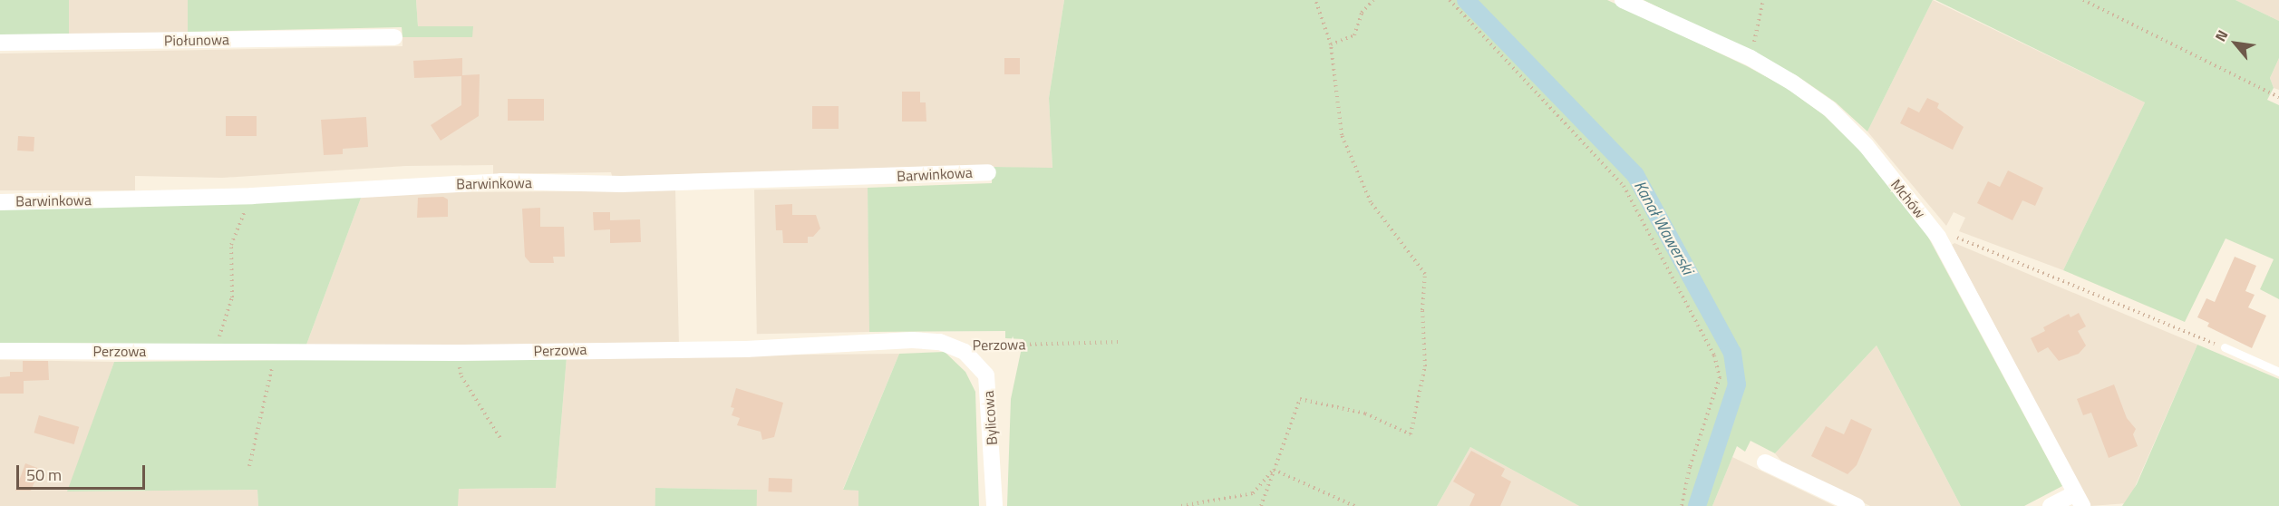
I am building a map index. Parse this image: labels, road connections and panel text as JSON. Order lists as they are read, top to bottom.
{
  "streets": {
    "street": [
      "Piołunowa",
      "Barwinkowa",
      "Mchów",
      "Perzowa",
      "Bylicowa"
    ]
  },
  "crossings": [
    ["Perzowa", "Bylicowa"]
  ],
  "water": ["Kanał Wawerski"],
  "scale_bar": "50 m",
  "north": "top left"
}
